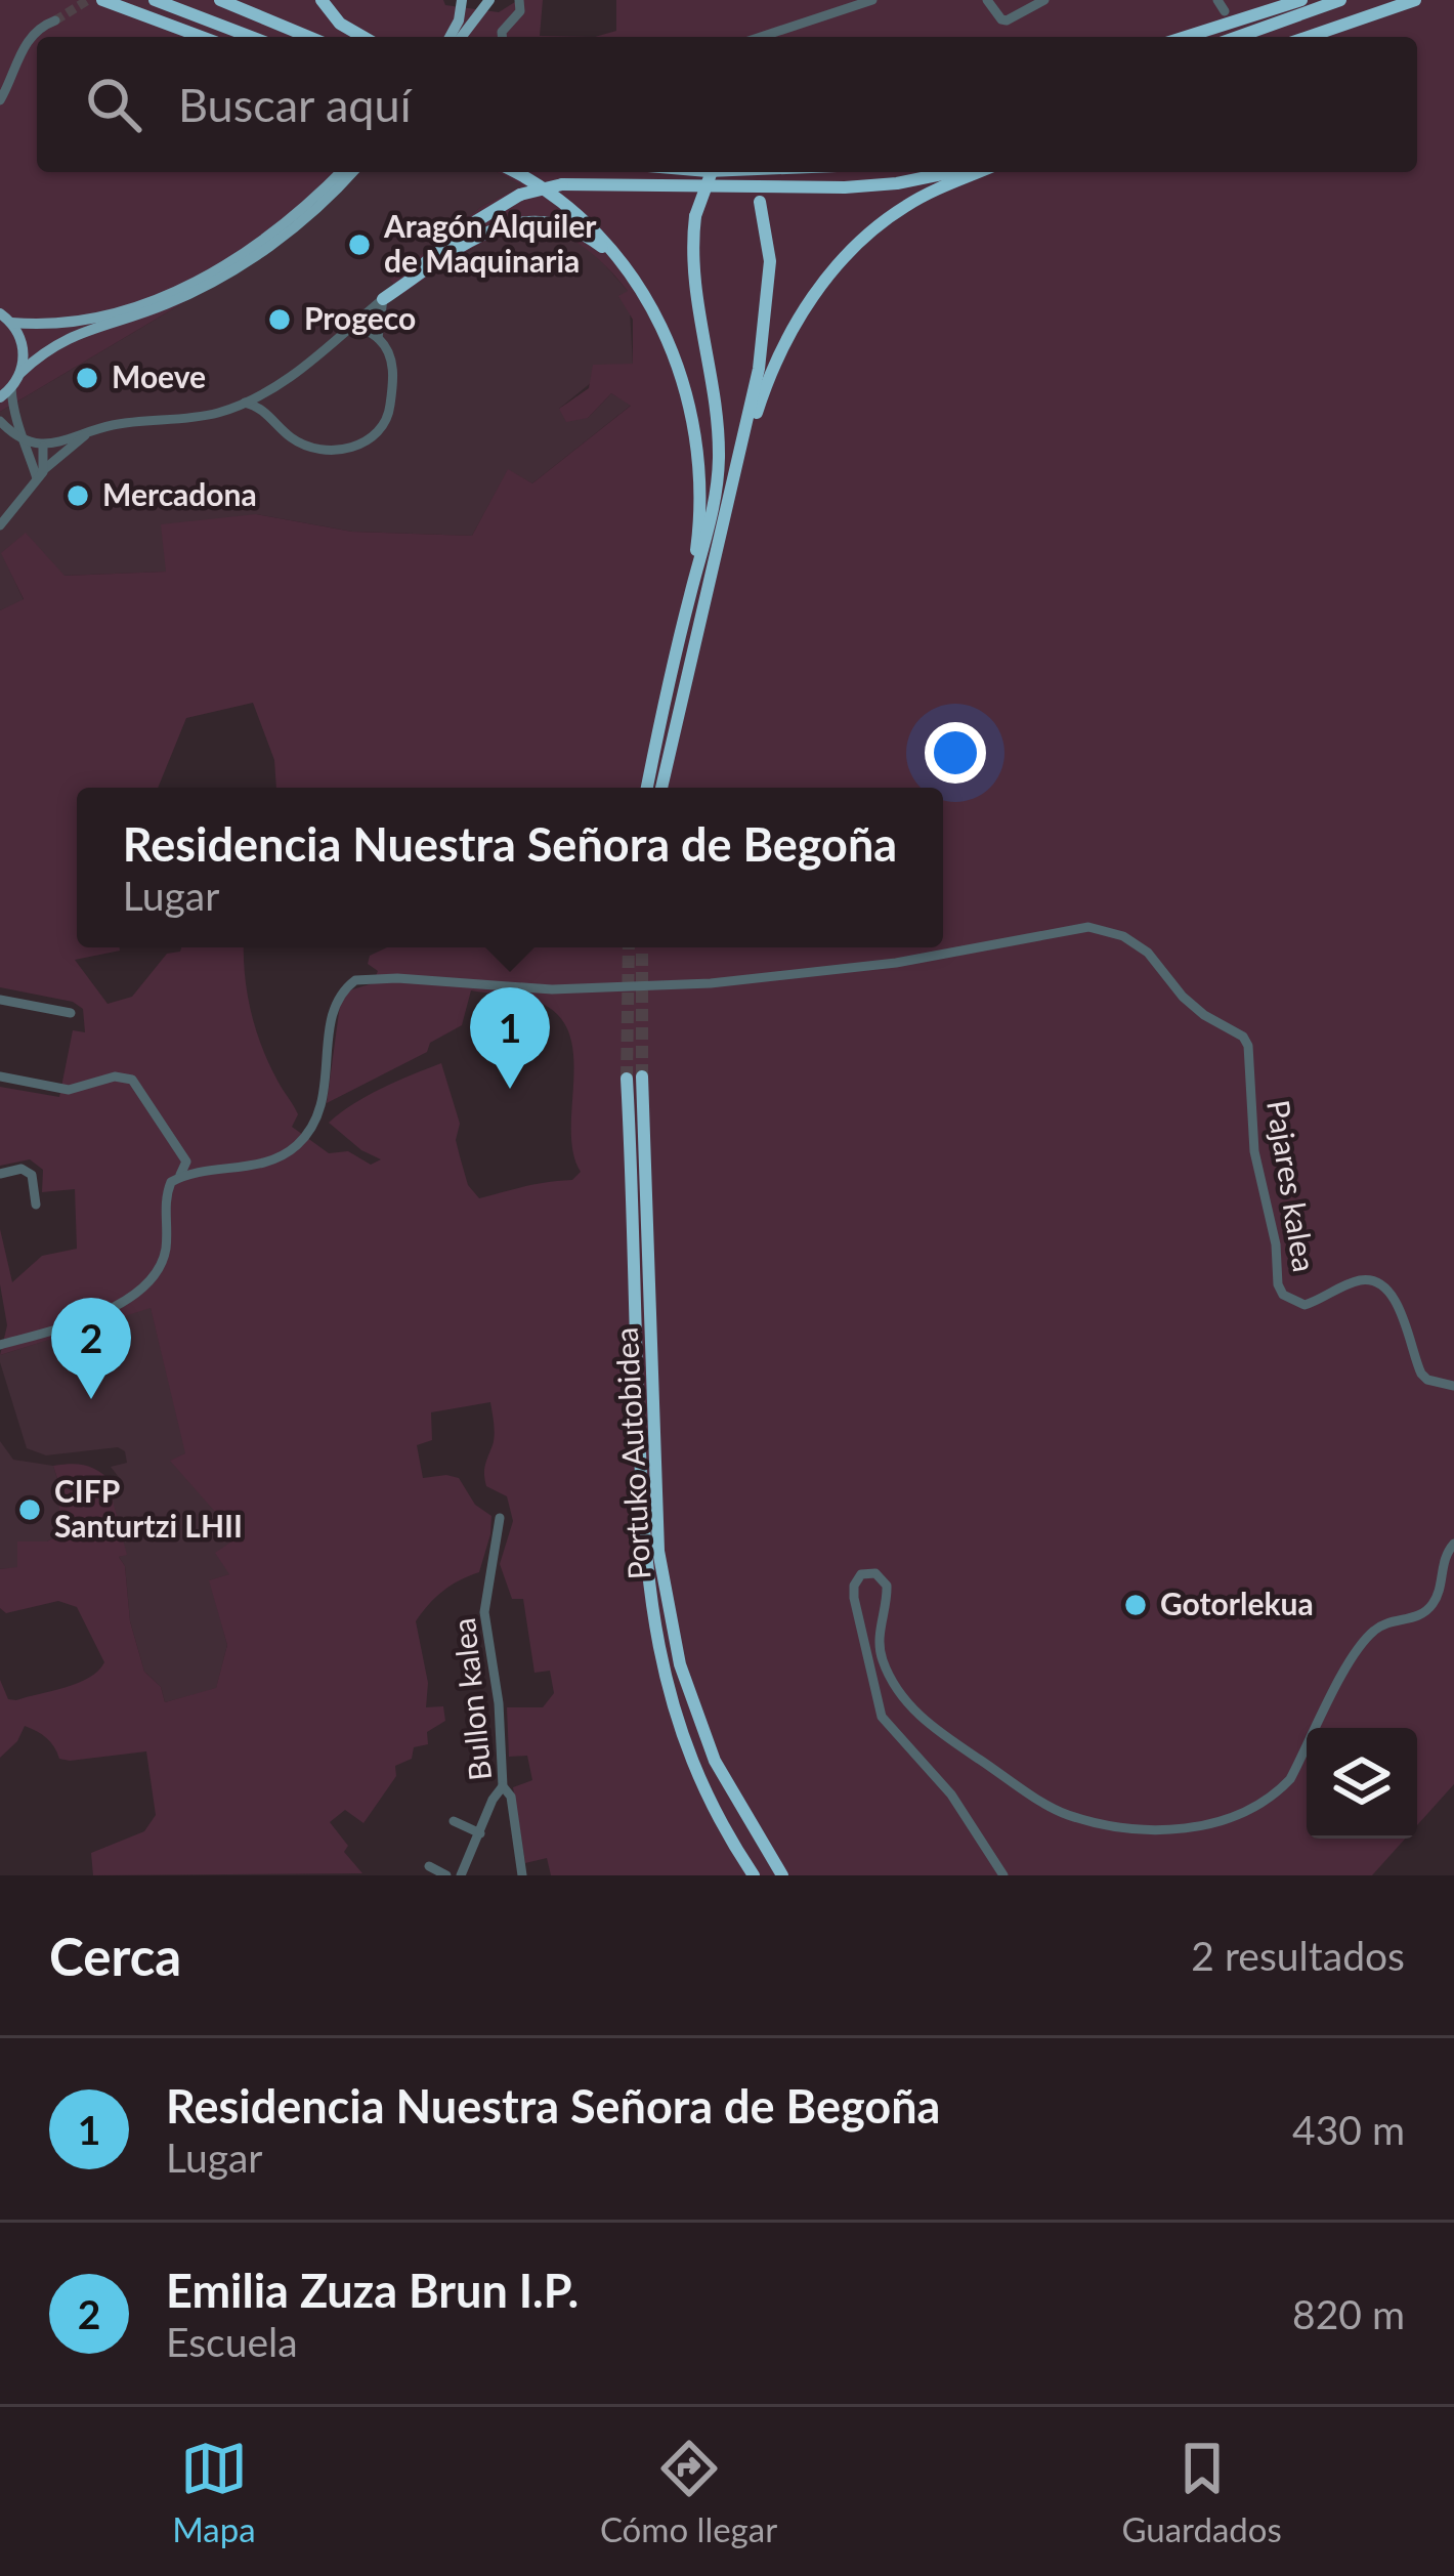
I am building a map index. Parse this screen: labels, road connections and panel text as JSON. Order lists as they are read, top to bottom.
{
  "streets": {
    "highway": ["Portuko Autobidea"],
    "street": ["Pajares kalea", "Bullon kalea"]
  },
  "places": [
    "Aragón Alquiler de Maquinaria",
    "Progeco",
    "Moeve",
    "Mercadona",
    "CIFP Santurtzi LHII",
    "Gotorlekua"
  ],
  "page": {
    "search": "Buscar aquí",
    "popup": ["Residencia Nuestra Señora de Begoña", "Lugar"],
    "pins": ["1", "2"],
    "heading": ["Cerca", "2 resultados"],
    "list": [
      {
        "mark": "1",
        "name": "Residencia Nuestra Señora de Begoña",
        "note": "Lugar",
        "value": "430 m"
      },
      {
        "mark": "2",
        "name": "Emilia Zuza Brun I.P.",
        "note": "Escuela",
        "value": "820 m"
      }
    ],
    "nav": ["Mapa", "Cómo llegar", "Guardados"]
  }
}
